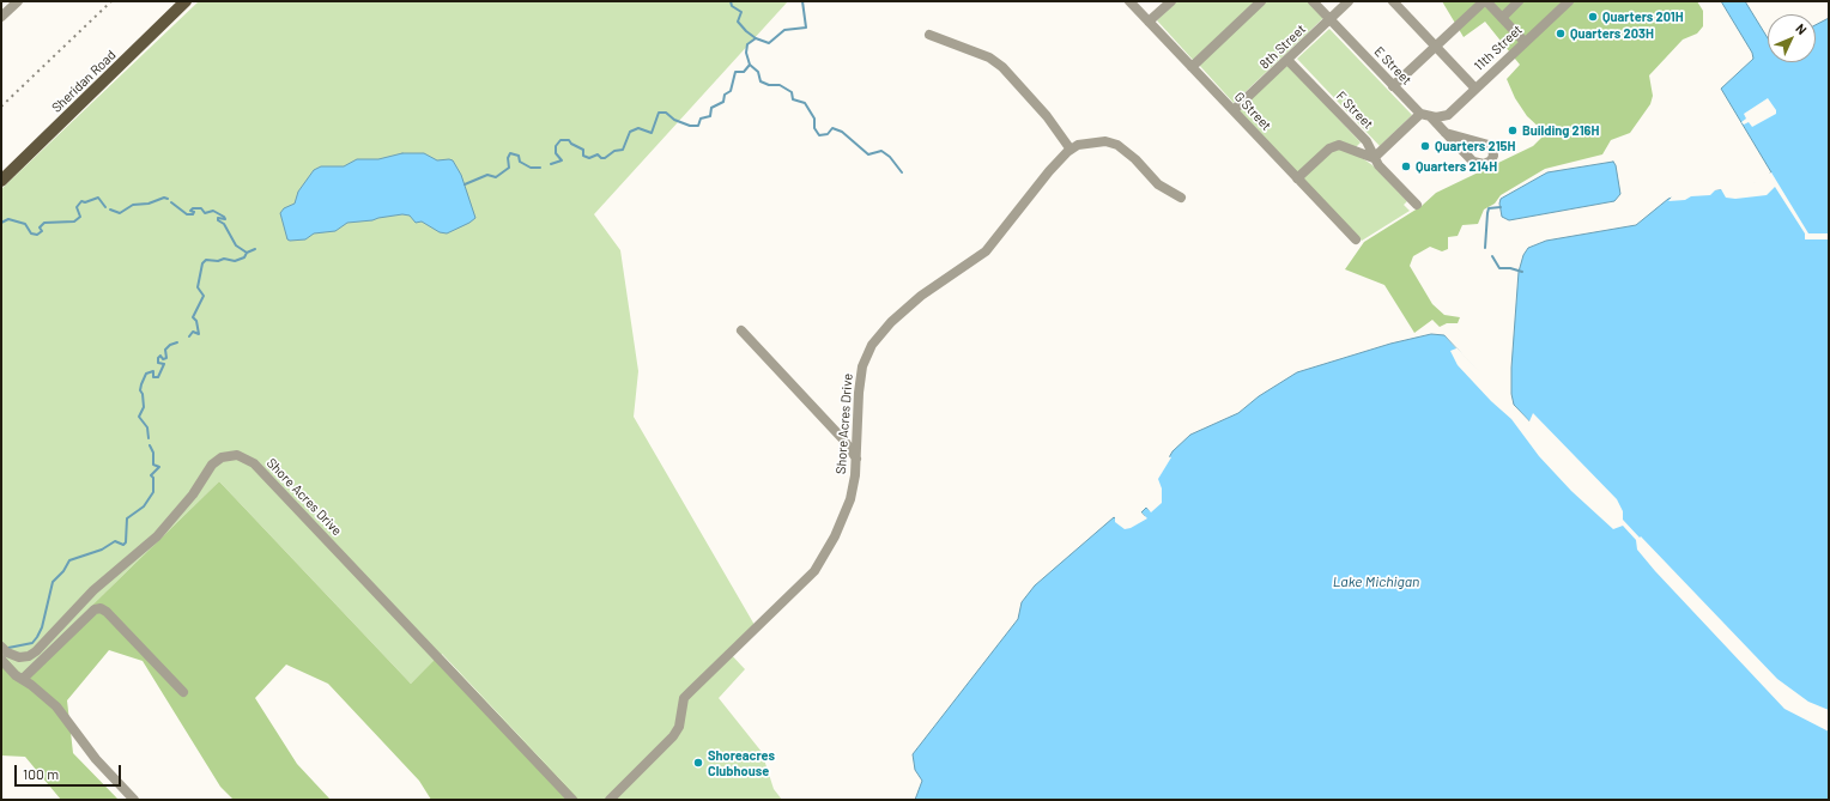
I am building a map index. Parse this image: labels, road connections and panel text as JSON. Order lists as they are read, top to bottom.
{
  "streets": {
    "main road": ["Sheridan Road"],
    "street": [
      "8th Street",
      "11th Street",
      "E Street",
      "F Street",
      "G Street",
      "Shore Acres Drive"
    ]
  },
  "crossings": [
    ["8th Street", "E Street"],
    ["8th Street", "F Street"],
    ["8th Street", "G Street"]
  ],
  "water": ["Lake Michigan"],
  "places": [
    "Quarters 201H",
    "Quarters 203H",
    "Building 216H",
    "Quarters 215H",
    "Quarters 214H",
    "Shoreacres Clubhouse"
  ],
  "scale_bar": "100 m",
  "north": "top right"
}
